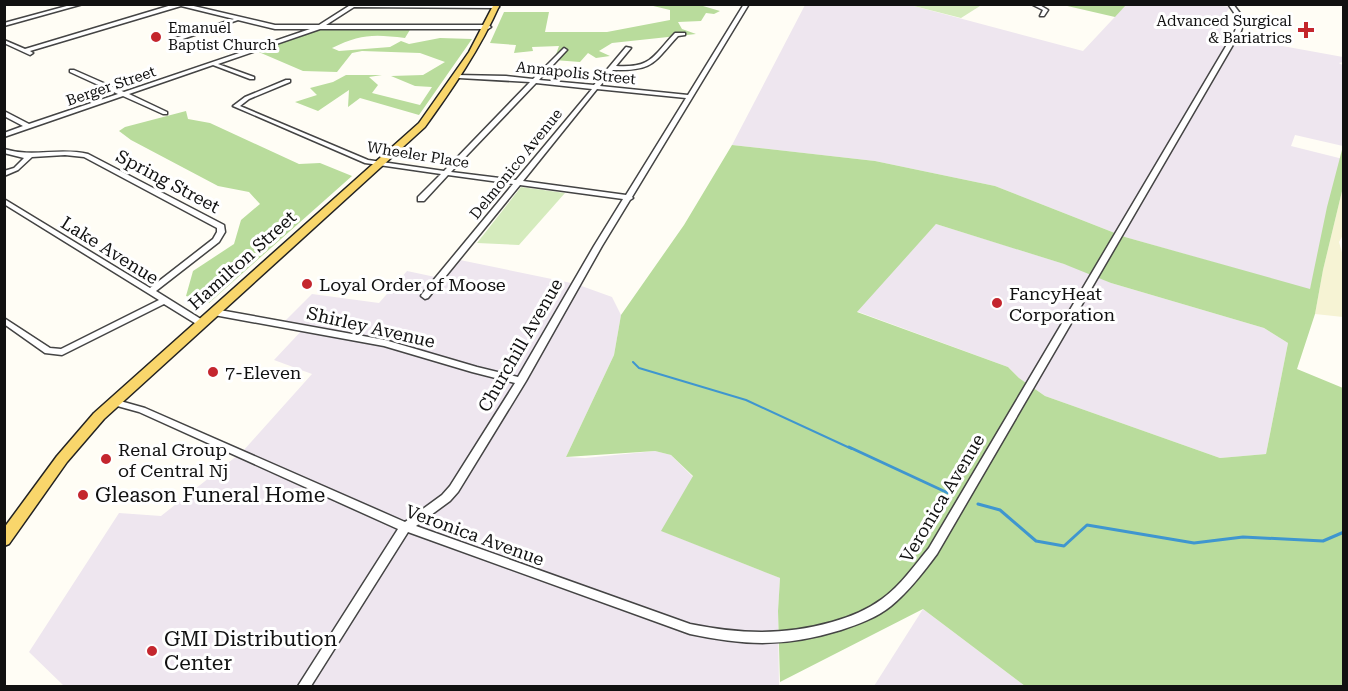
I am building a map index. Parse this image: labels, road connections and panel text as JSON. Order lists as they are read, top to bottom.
{
  "streets": {
    "main road": ["Hamilton Street"],
    "street": [
      "Annapolis Street",
      "Berger Street",
      "Wheeler Place",
      "Delmonico Avenue",
      "Spring Street",
      "Lake Avenue",
      "Shirley Avenue",
      "Churchill Avenue",
      "Veronica Avenue"
    ]
  },
  "crossings": [
    ["Annapolis Street", "Delmonico Avenue"],
    ["Annapolis Street", "Hamilton Street"],
    ["Annapolis Street", "Churchill Avenue"],
    ["Wheeler Place", "Delmonico Avenue"],
    ["Wheeler Place", "Hamilton Street"],
    ["Wheeler Place", "Churchill Avenue"],
    ["Spring Street", "Lake Avenue"],
    ["Lake Avenue", "Hamilton Street"],
    ["Hamilton Street", "Shirley Avenue"],
    ["Hamilton Street", "Veronica Avenue"],
    ["Shirley Avenue", "Churchill Avenue"],
    ["Churchill Avenue", "Veronica Avenue"]
  ],
  "places": {
    "health": ["Advanced Surgical & Bariatrics"],
    "other": [
      "Emanuel Baptist Church",
      "Loyal Order of Moose",
      "FancyHeat Corporation",
      "7-Eleven",
      "Renal Group of Central Nj",
      "Gleason Funeral Home",
      "GMI Distribution Center"
    ]
  }
}
